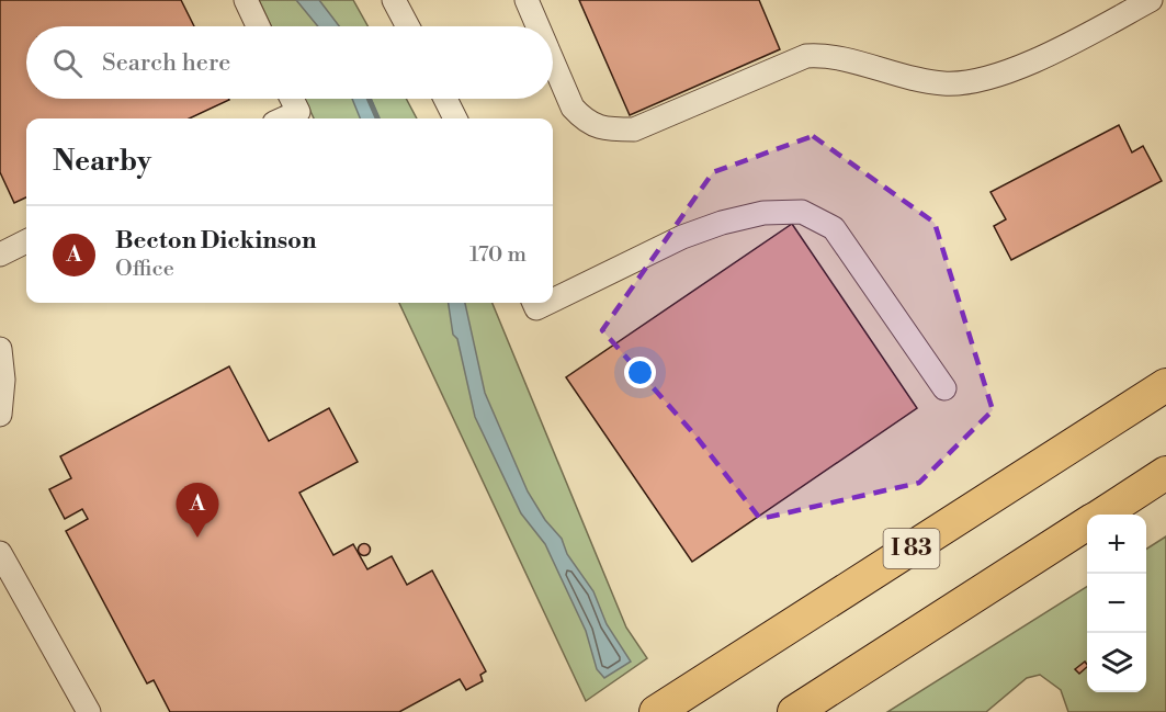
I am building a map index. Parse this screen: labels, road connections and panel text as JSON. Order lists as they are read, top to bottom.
{
  "streets": {
    "highway": ["I 83"]
  },
  "page": {
    "search": "Search here",
    "heading": "Nearby",
    "list": [
      {
        "mark": "A",
        "name": "Becton Dickinson",
        "note": "Office",
        "value": "170 m"
      }
    ],
    "pins": "A",
    "map_buttons": ["+", "−"]
  }
}
